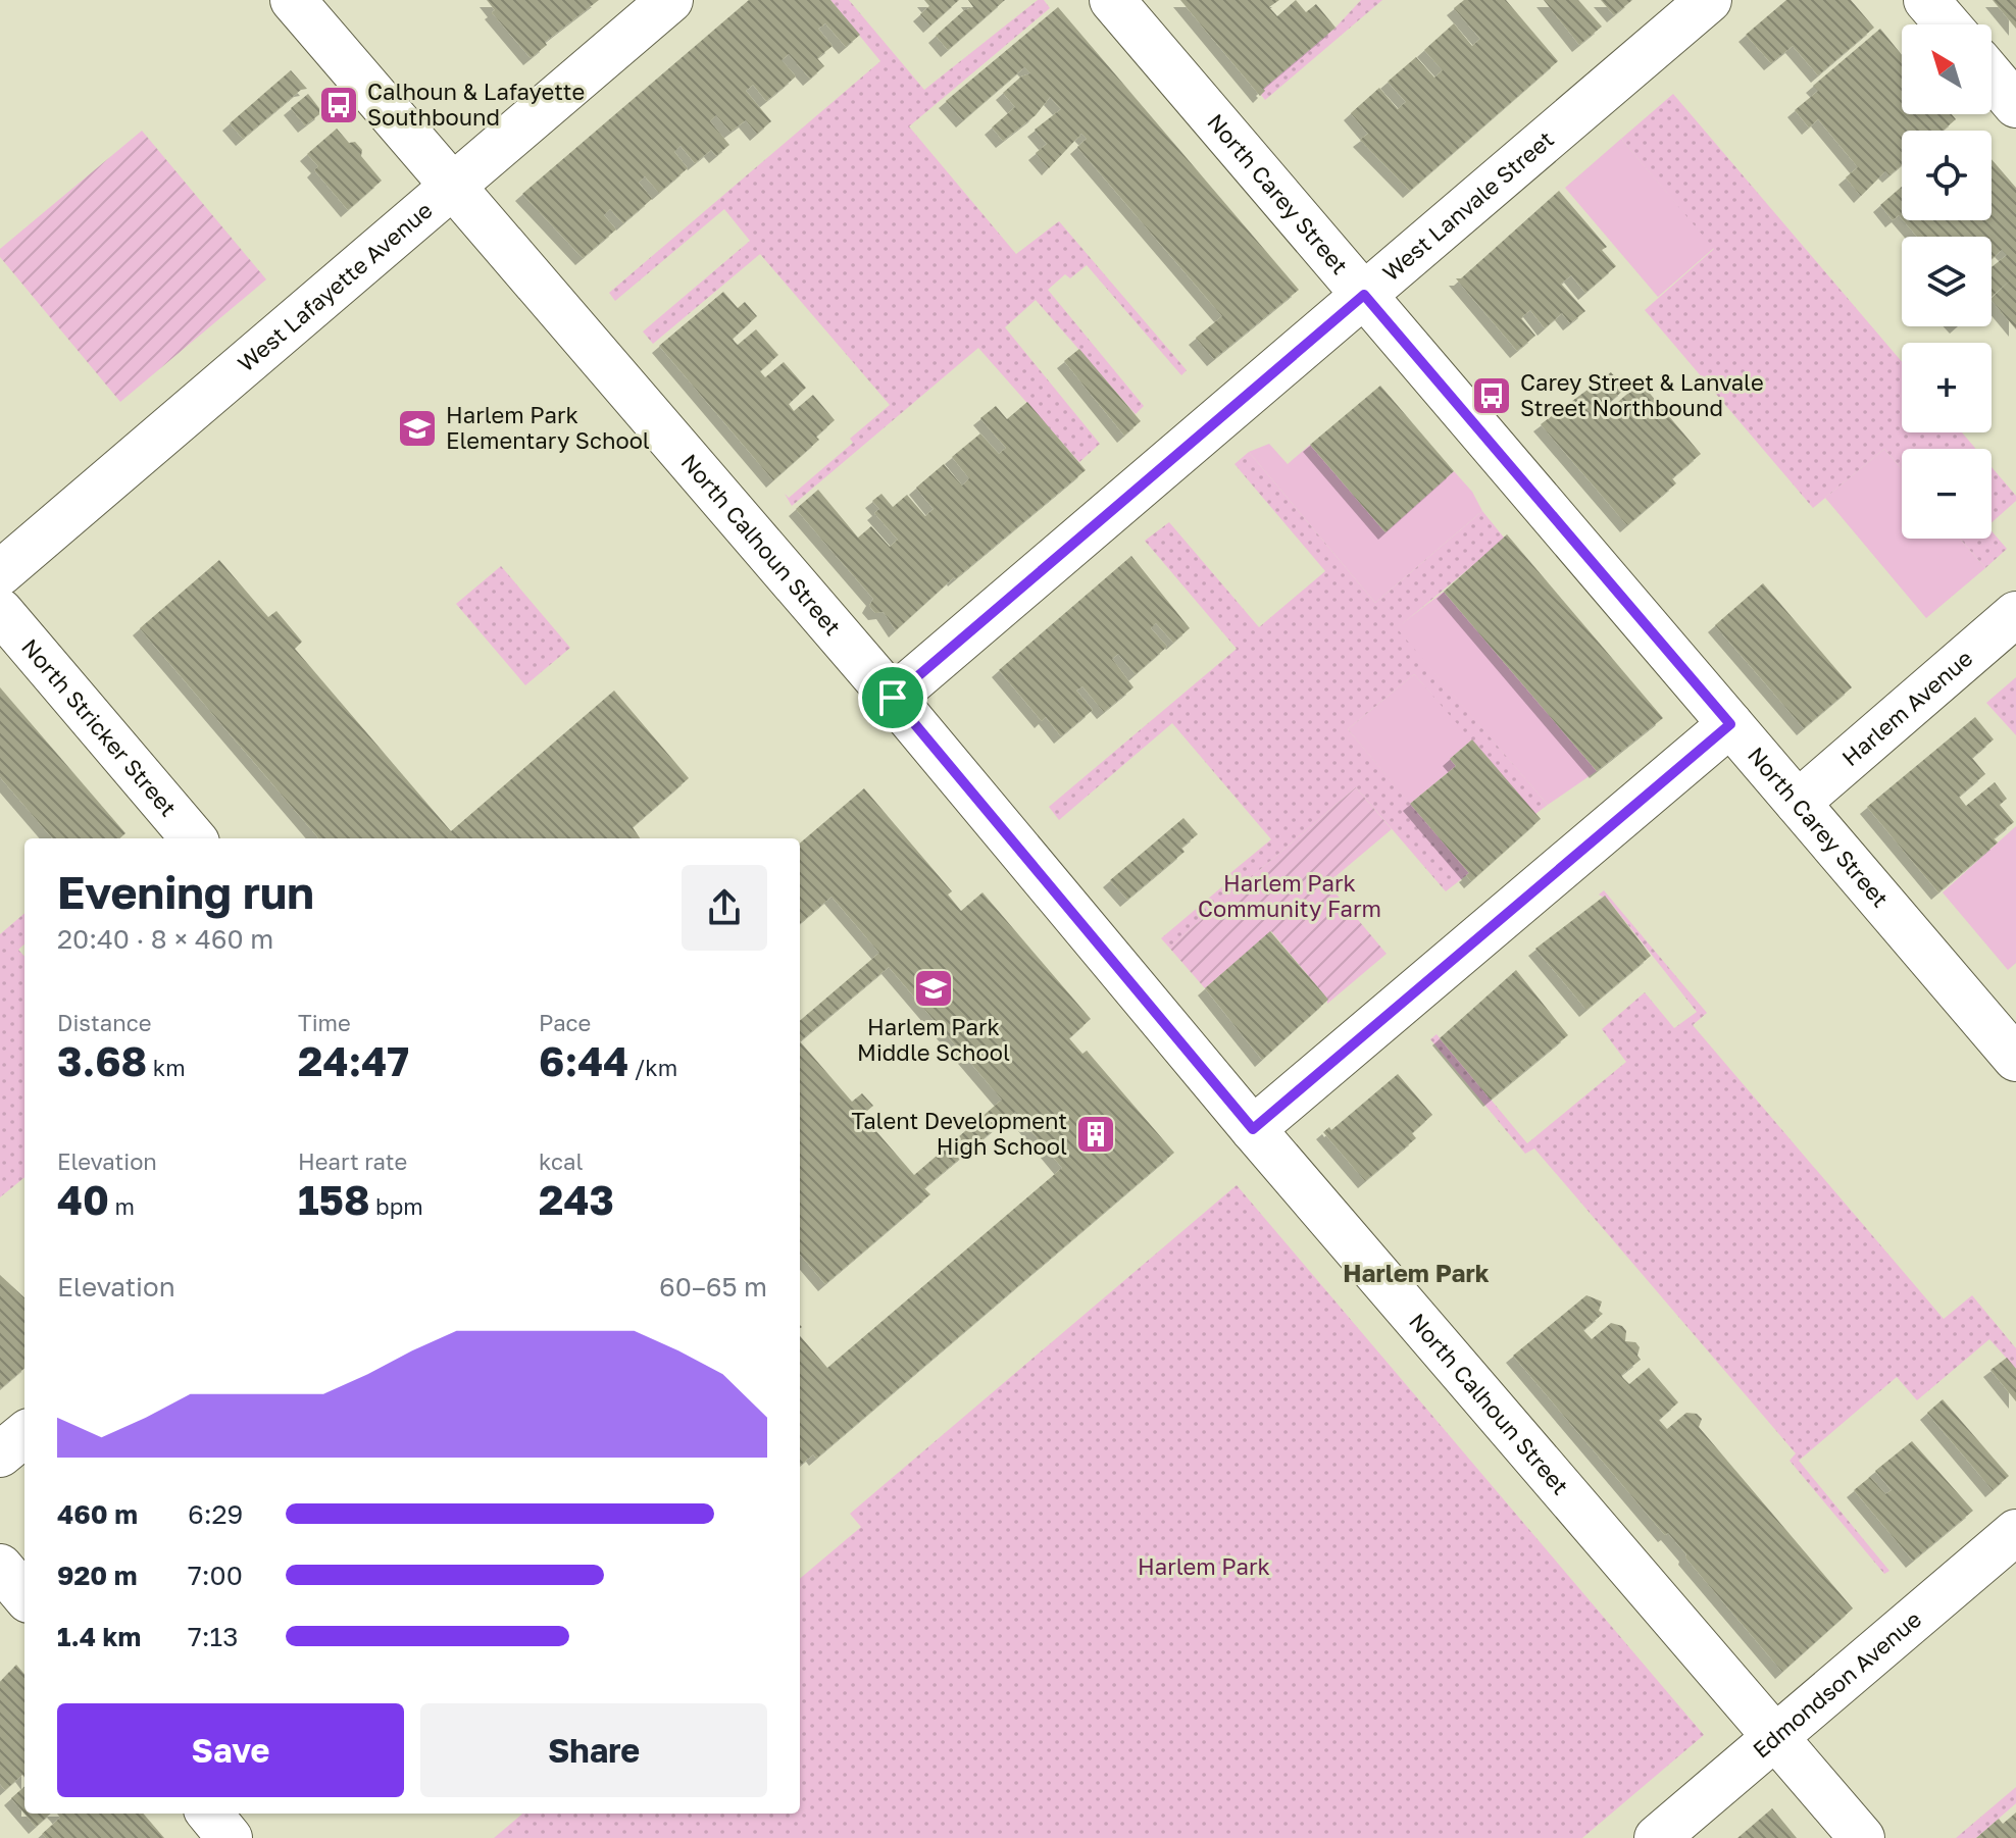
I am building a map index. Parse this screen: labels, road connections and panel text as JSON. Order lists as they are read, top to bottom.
{
  "streets": {
    "street": [
      "North Carey Street",
      "West Lanvale Street",
      "West Lafayette Avenue",
      "North Calhoun Street",
      "Harlem Avenue",
      "North Stricker Street",
      "Edmondson Avenue"
    ]
  },
  "crossings": [
    ["North Carey Street", "West Lanvale Street"],
    ["North Carey Street", "Harlem Avenue"],
    ["West Lanvale Street", "North Calhoun Street"],
    ["West Lafayette Avenue", "North Calhoun Street"],
    ["North Calhoun Street", "Edmondson Avenue"]
  ],
  "districts": ["Harlem Park"],
  "parks": ["Harlem Park Community Farm", "Harlem Park"],
  "places": {
    "bus stop": ["Calhoun & Lafayette Southbound", "Carey Street & Lanvale Street Northbound"],
    "school or university": ["Harlem Park Elementary School", "Harlem Park Middle School"],
    "building": ["Talent Development High School"]
  },
  "north": "top left",
  "page": {
    "map_buttons": ["+", "−"],
    "heading": ["Evening run", "20:40 · 8 × 460 m"],
    "stats": [
      ["Distance", "3.68 km"],
      ["Time", "24:47"],
      ["Pace", "6:44 /km"],
      ["Elevation", "40 m"],
      ["Heart rate", "158 bpm"],
      ["kcal", "243"]
    ],
    "chart": ["Elevation", "60–65 m"],
    "list": [
      {
        "name": "460 m",
        "note": "6:29"
      },
      {
        "name": "920 m",
        "note": "7:00"
      },
      {
        "name": "1.4 km",
        "note": "7:13"
      }
    ],
    "buttons": ["Save", "Share"]
  }
}
